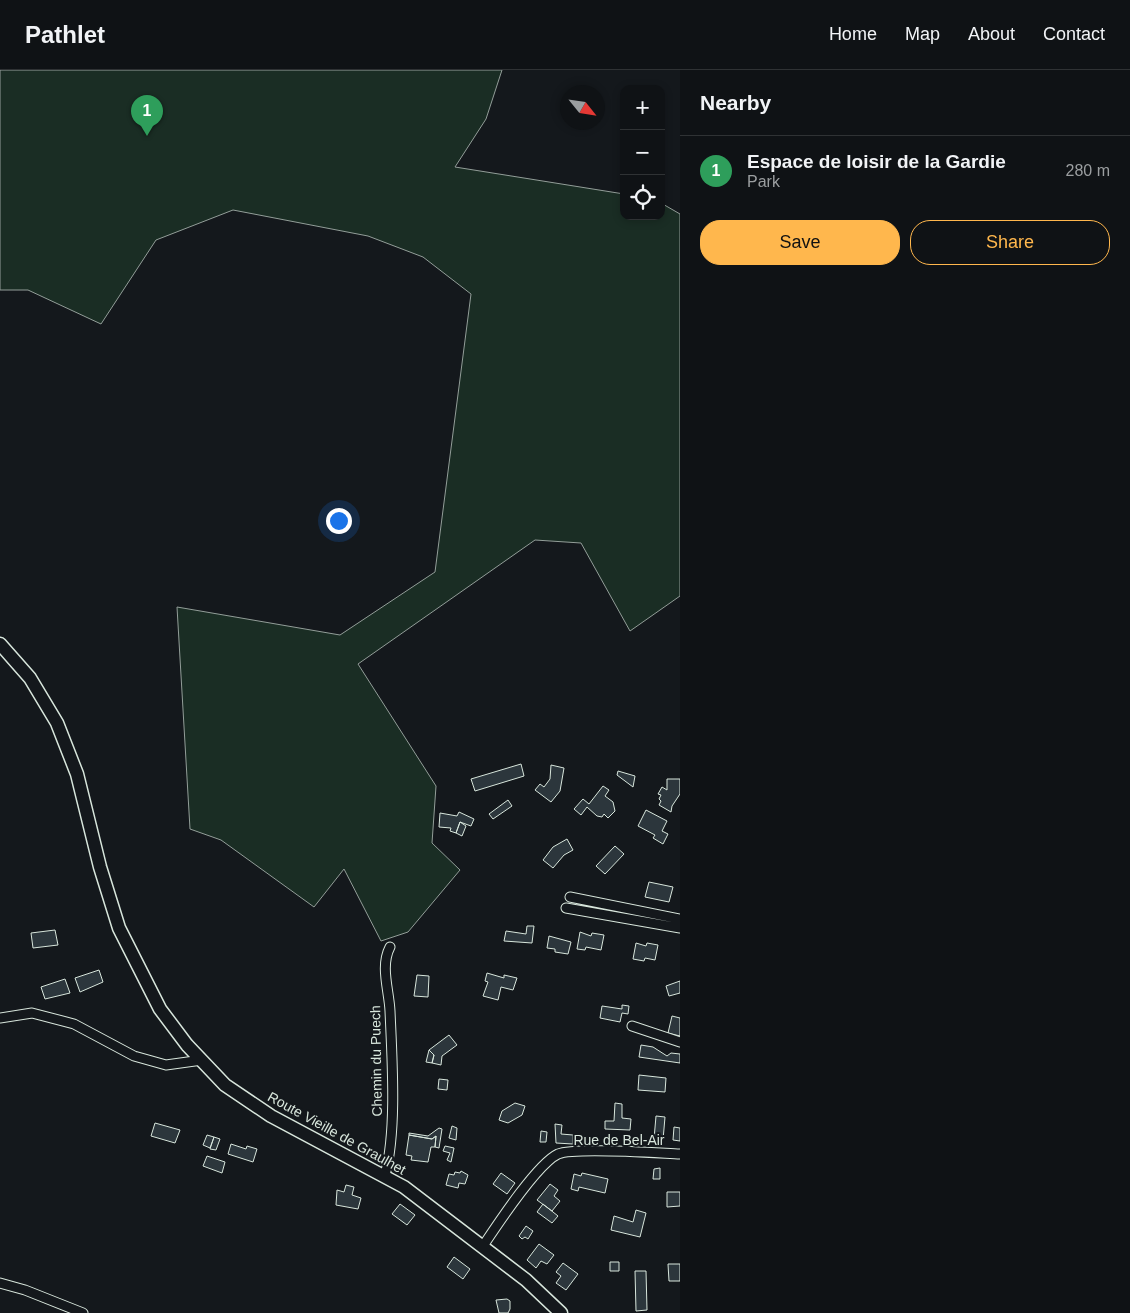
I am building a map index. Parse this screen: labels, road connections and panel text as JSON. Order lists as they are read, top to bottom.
{
  "streets": {
    "main road": ["Route Vieille de Graulhet"],
    "street": ["Chemin du Puech", "Rue de Bel-Air"]
  },
  "crossings": [
    ["Chemin du Puech", "Route Vieille de Graulhet"],
    ["Route Vieille de Graulhet", "Rue de Bel-Air"]
  ],
  "north": "bottom right",
  "page": {
    "header": "Pathlet",
    "nav": [
      "Home",
      "Map",
      "About",
      "Contact"
    ],
    "heading": "Nearby",
    "map_buttons": ["+", "−"],
    "pins": "1",
    "list": [
      {
        "mark": "1",
        "name": "Espace de loisir de la Gardie",
        "note": "Park",
        "value": "280 m"
      }
    ],
    "buttons": ["Save", "Share"]
  }
}
